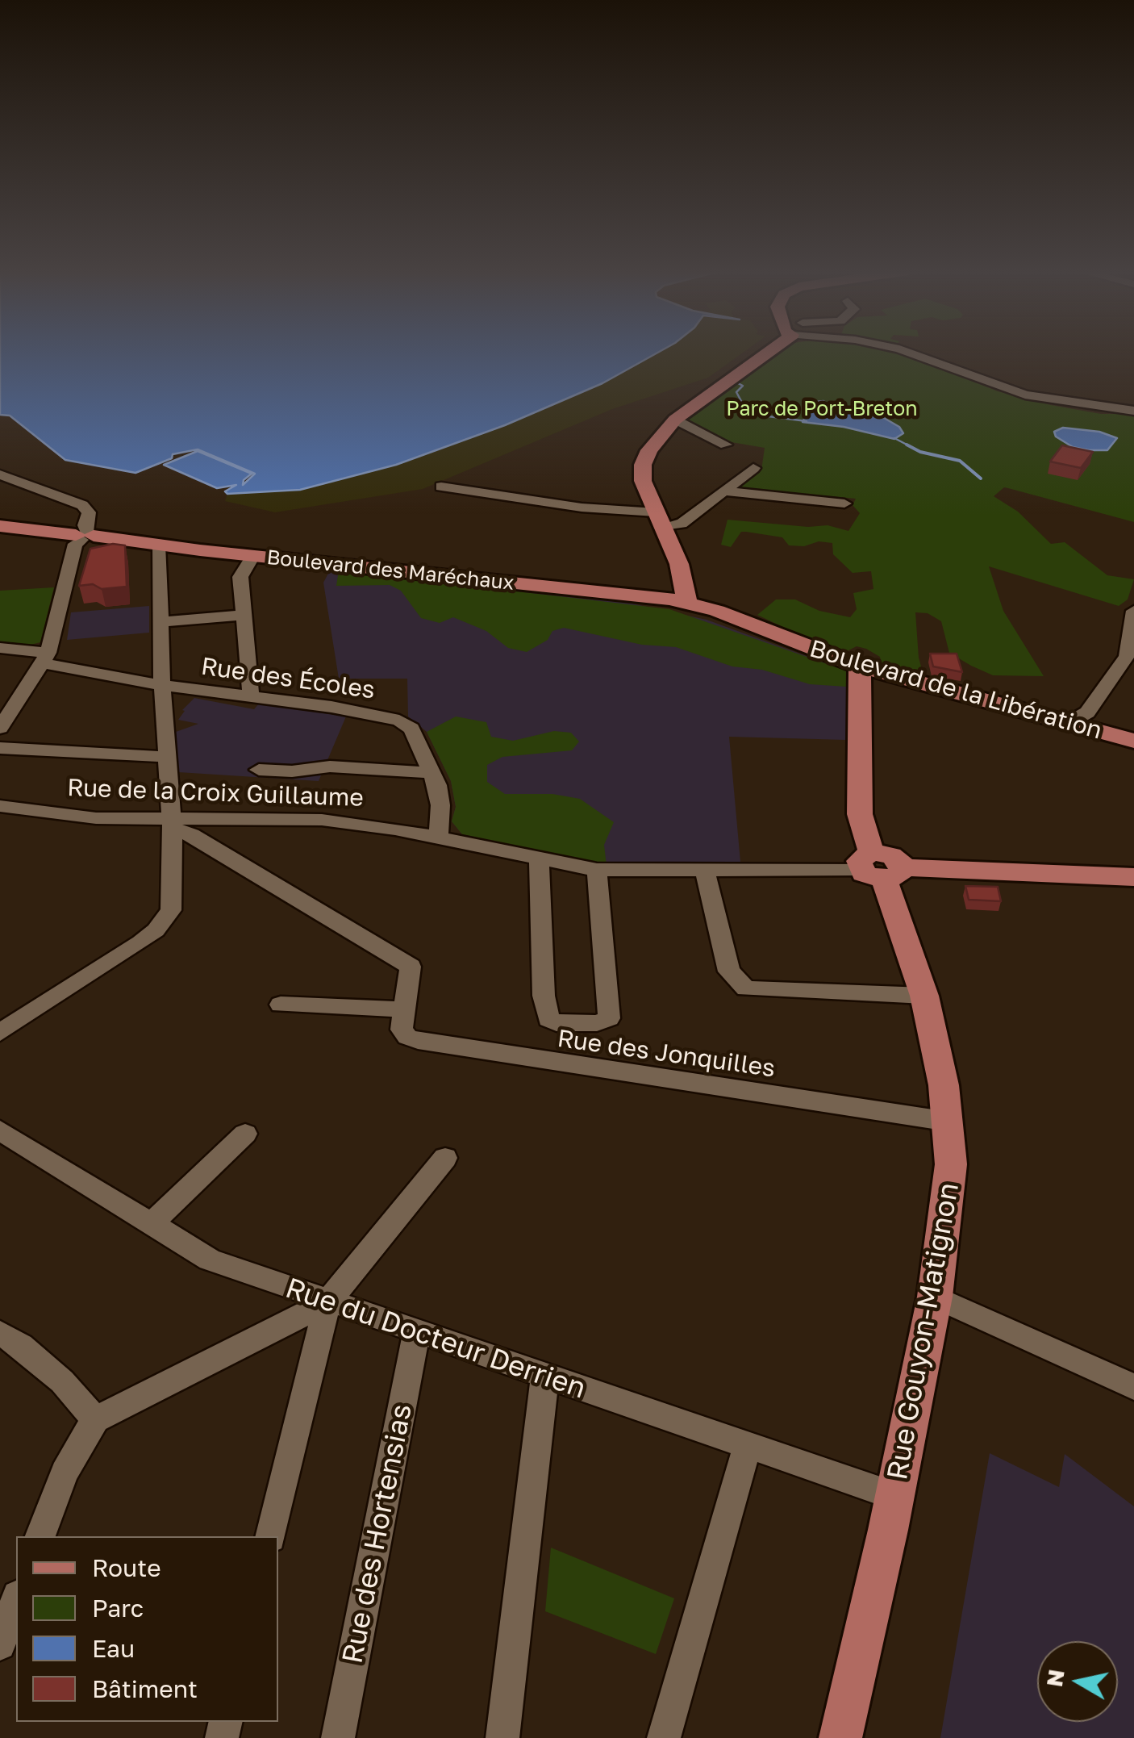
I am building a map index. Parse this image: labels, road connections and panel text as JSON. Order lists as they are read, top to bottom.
{
  "streets": {
    "main road": ["Boulevard des Maréchaux", "Boulevard de la Libération", "Rue Gouyon-Matignon"],
    "street": [
      "Rue des Écoles",
      "Rue de la Croix Guillaume",
      "Rue des Jonquilles",
      "Rue du Docteur Derrien",
      "Rue des Hortensias"
    ]
  },
  "crossings": [
    ["Boulevard des Maréchaux", "Boulevard de la Libération"],
    ["Rue des Écoles", "Rue de la Croix Guillaume"],
    ["Boulevard de la Libération", "Rue Gouyon-Matignon"],
    ["Rue de la Croix Guillaume", "Rue Gouyon-Matignon"],
    ["Rue des Jonquilles", "Rue Gouyon-Matignon"],
    ["Rue Gouyon-Matignon", "Rue du Docteur Derrien"],
    ["Rue du Docteur Derrien", "Rue des Hortensias"]
  ],
  "parks": ["Parc de Port-Breton"],
  "legend": [
    "Route",
    "Parc",
    "Eau",
    "Bâtiment"
  ],
  "north": "left"
}
